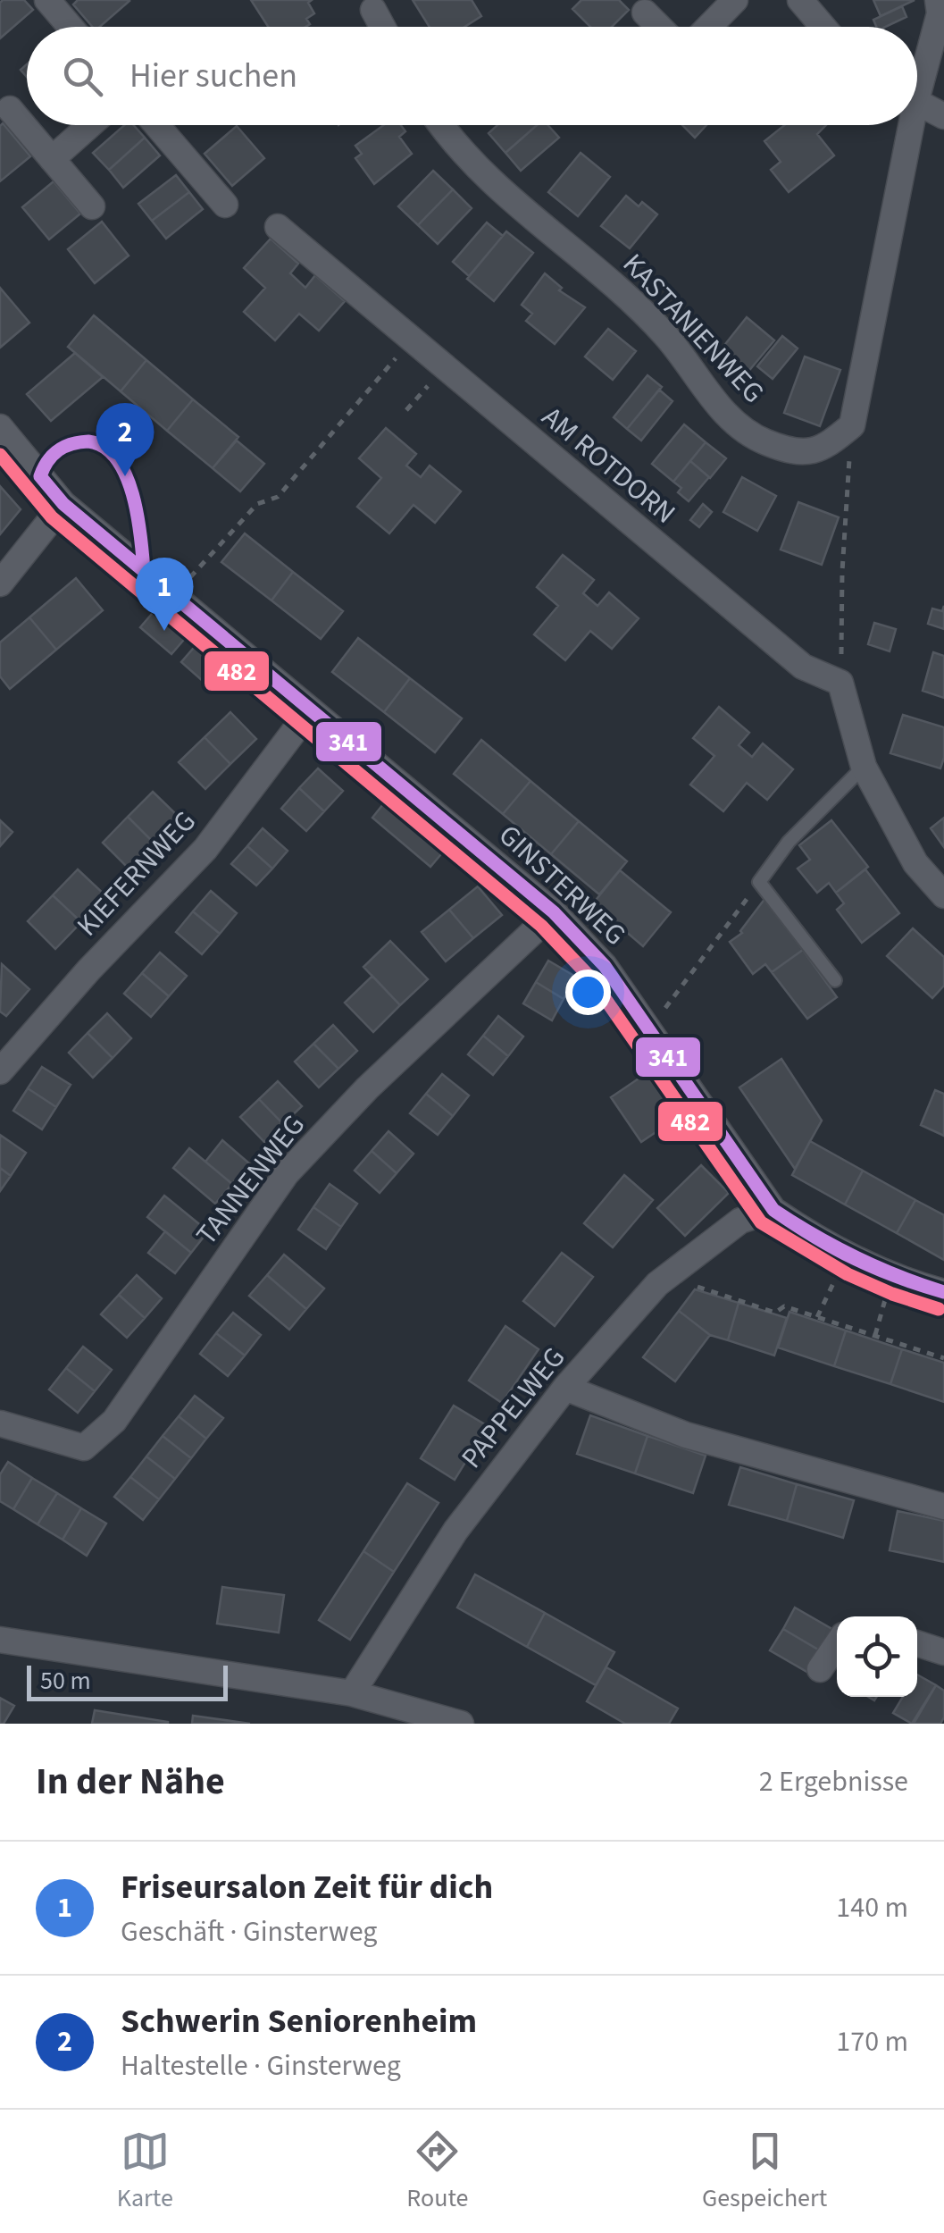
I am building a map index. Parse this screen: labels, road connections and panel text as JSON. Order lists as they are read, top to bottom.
{
  "streets": {
    "street": [
      "KASTANIENWEG",
      "AM ROTDORN",
      "KIEFERNWEG",
      "GINSTERWEG",
      "TANNENWEG",
      "PAPPELWEG"
    ]
  },
  "crossings": [
    ["KIEFERNWEG", "GINSTERWEG"],
    ["GINSTERWEG", "TANNENWEG"],
    ["GINSTERWEG", "PAPPELWEG"]
  ],
  "lines": ["transit line 341", "transit line 482"],
  "scale_bar": "50 m",
  "page": {
    "search": "Hier suchen",
    "pins": ["2", "1"],
    "scale": "50 m",
    "heading": ["In der Nähe", "2 Ergebnisse"],
    "list": [
      {
        "mark": "1",
        "name": "Friseursalon Zeit für dich",
        "note": "Geschäft · Ginsterweg",
        "value": "140 m"
      },
      {
        "mark": "2",
        "name": "Schwerin Seniorenheim",
        "note": "Haltestelle · Ginsterweg",
        "value": "170 m"
      }
    ],
    "nav": ["Karte", "Route", "Gespeichert"]
  }
}
